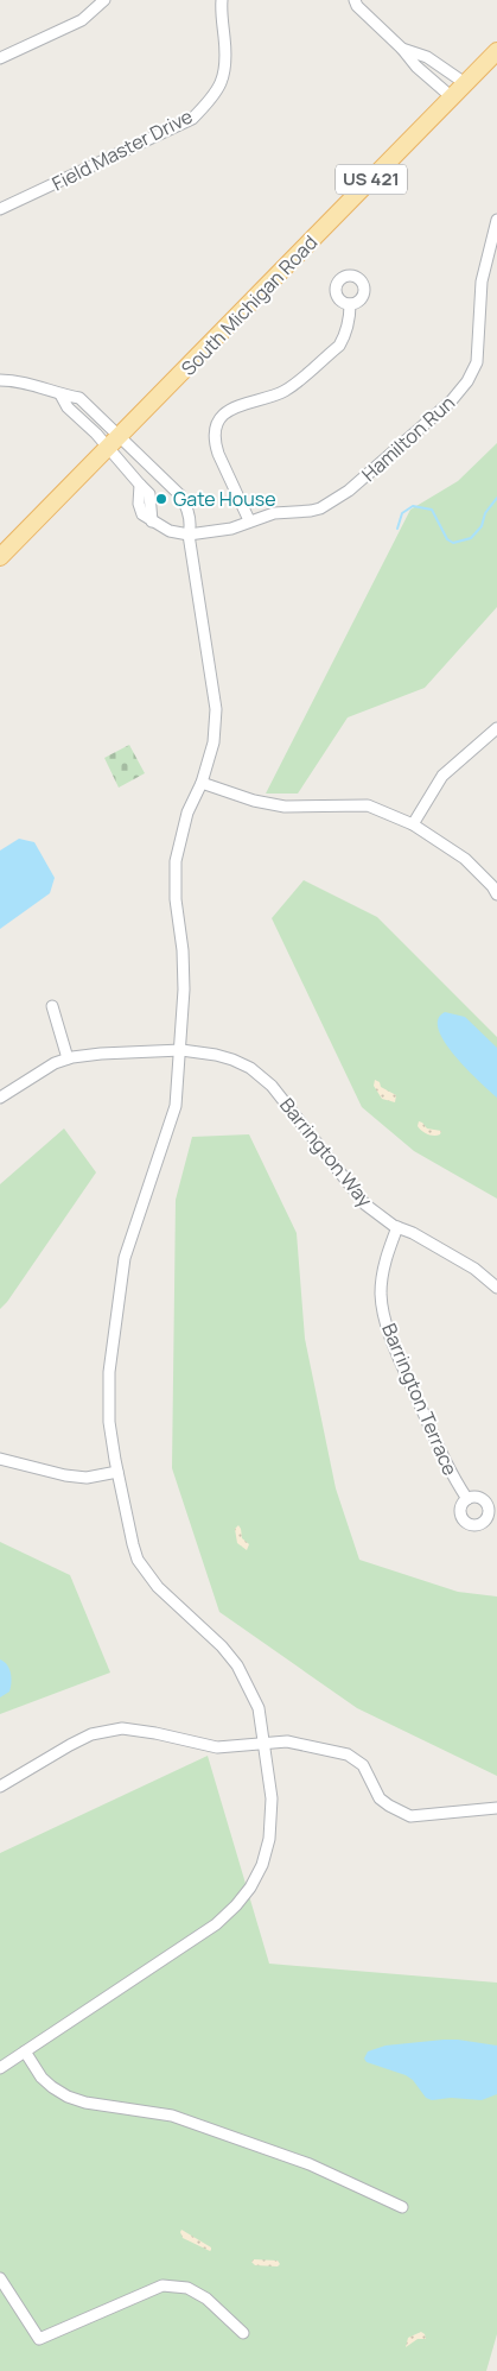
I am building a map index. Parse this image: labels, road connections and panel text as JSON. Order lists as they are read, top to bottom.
{
  "streets": {
    "main road": ["US 421", "South Michigan Road"],
    "street": [
      "Field Master Drive",
      "Hamilton Run",
      "Barrington Way",
      "Barrington Terrace"
    ]
  },
  "crossings": [
    ["Barrington Way", "Barrington Terrace"]
  ],
  "places": ["Gate House"]
}
